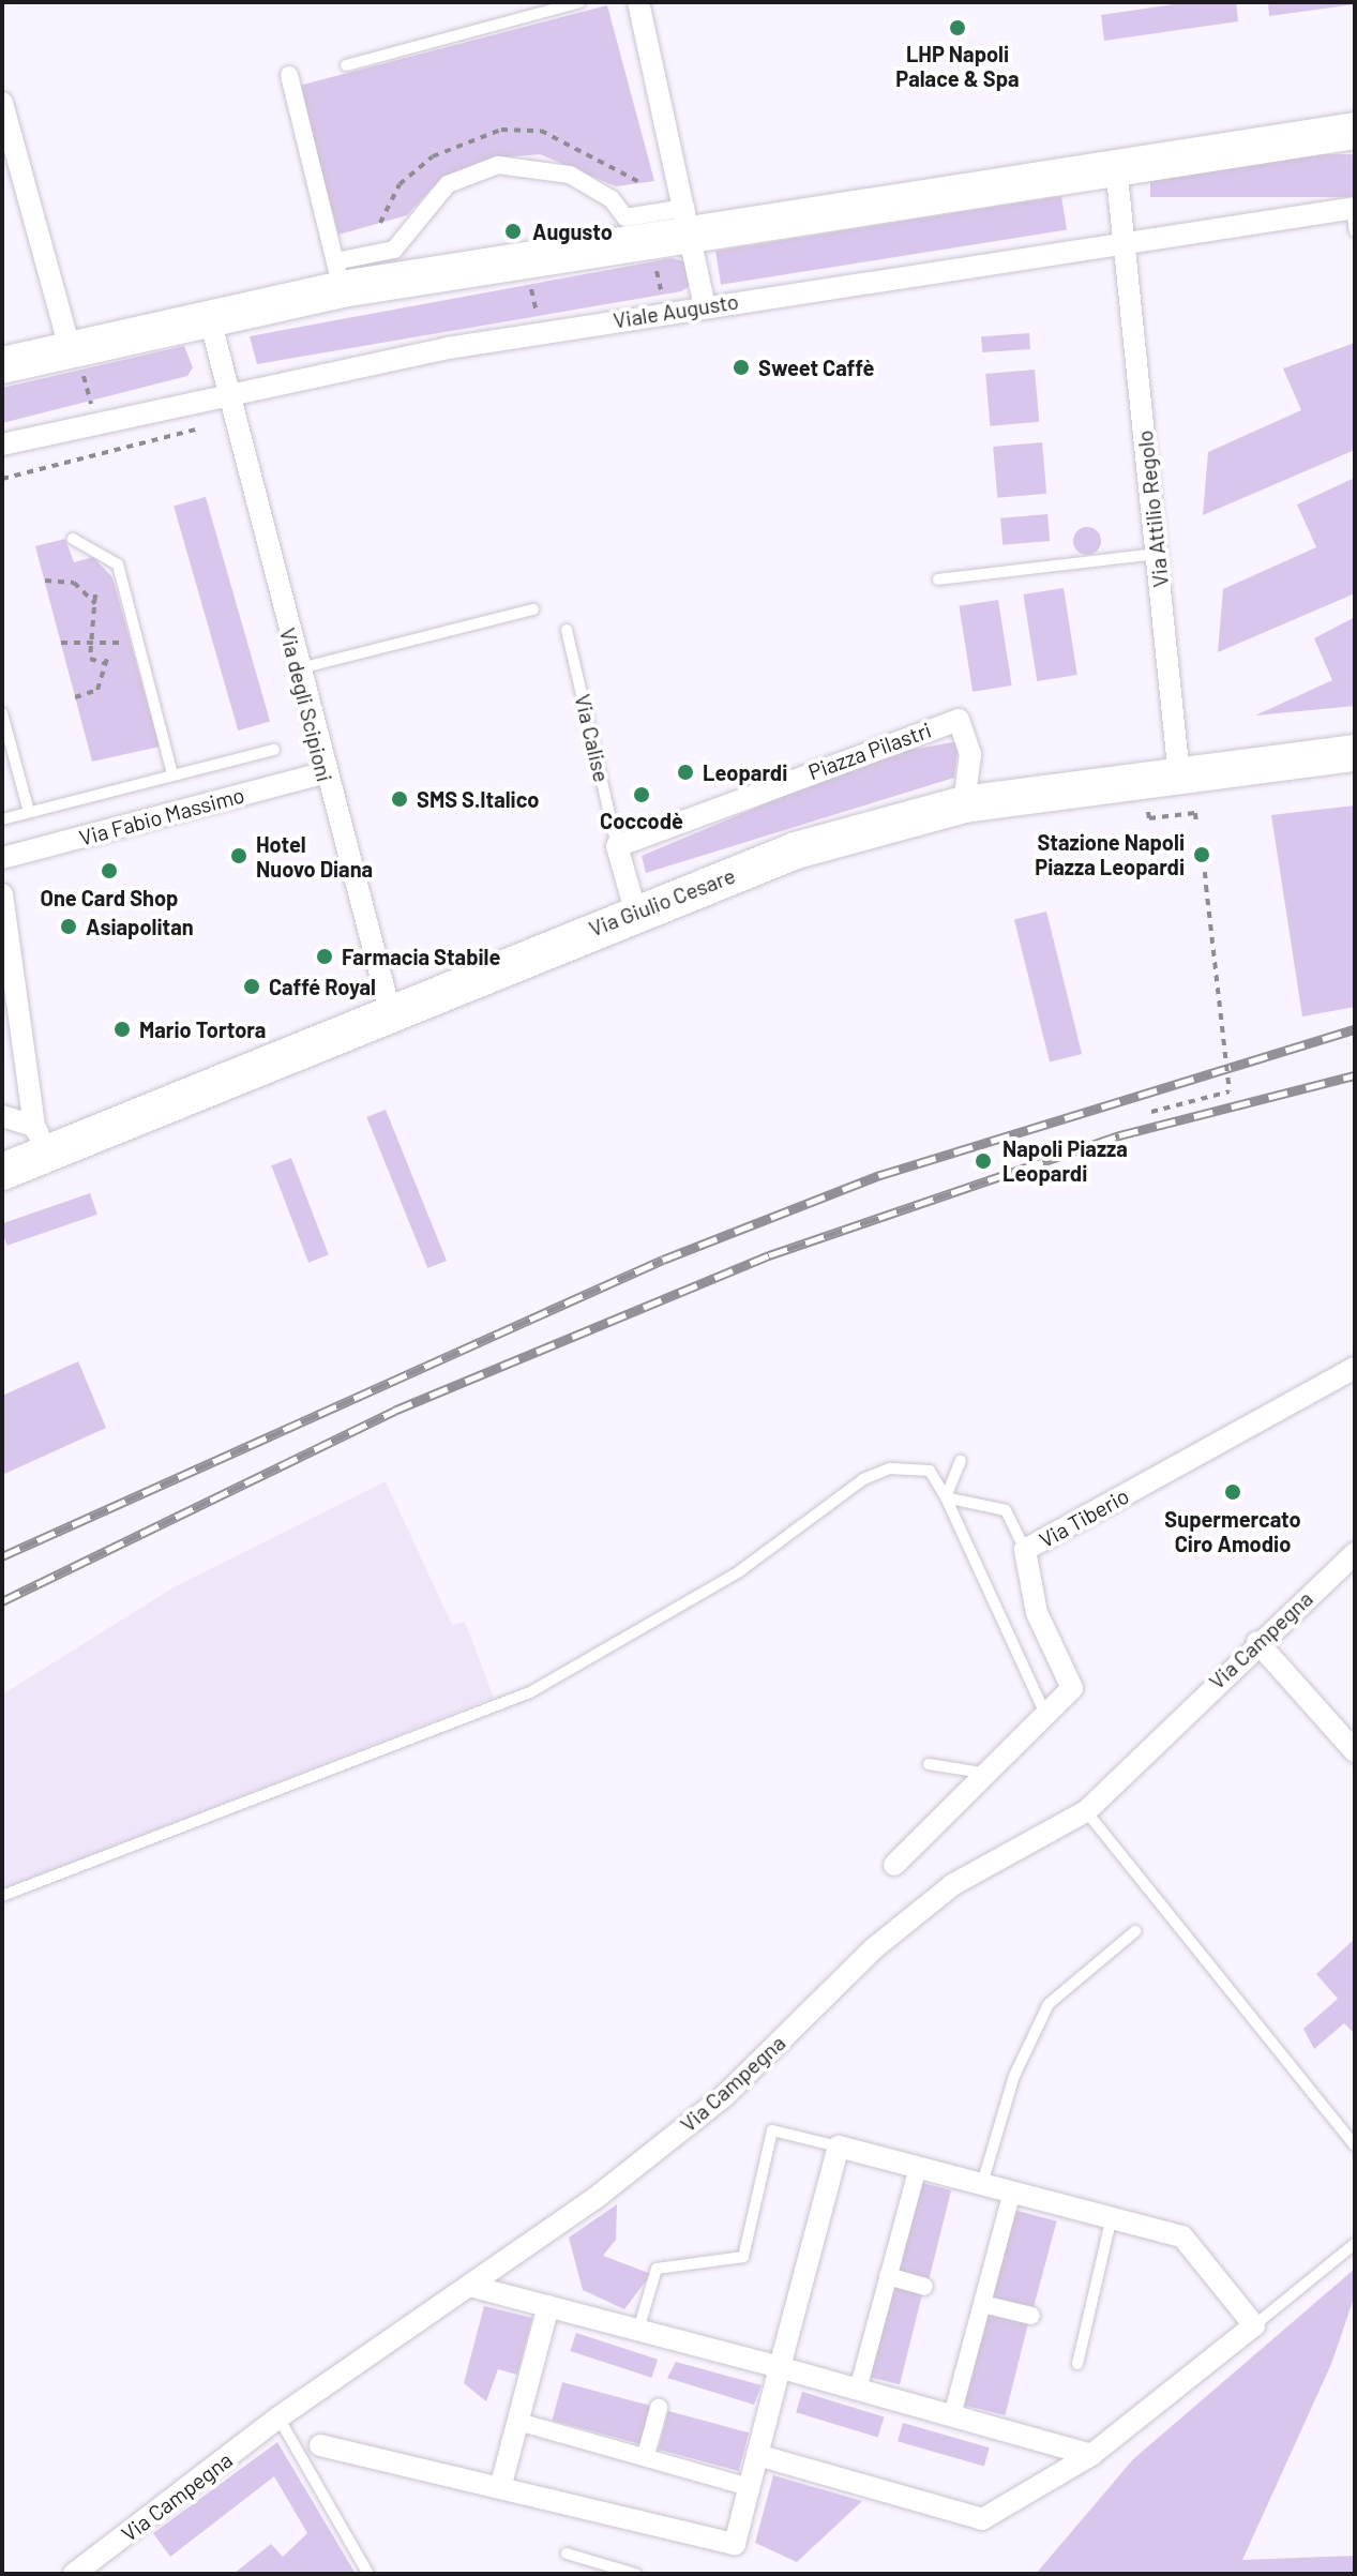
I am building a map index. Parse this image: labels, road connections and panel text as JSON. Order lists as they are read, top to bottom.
{
  "streets": {
    "main road": ["Via Giulio Cesare"],
    "street": [
      "Viale Augusto",
      "Via Attilio Regolo",
      "Via degli Scipioni",
      "Piazza Pilastri",
      "Via Fabio Massimo",
      "Via Tiberio",
      "Via Campegna"
    ],
    "lane": ["Via Calise"]
  },
  "crossings": [
    ["Viale Augusto", "Via Attilio Regolo"],
    ["Viale Augusto", "Via degli Scipioni"],
    ["Via Attilio Regolo", "Via Giulio Cesare"],
    ["Via degli Scipioni", "Via Fabio Massimo"],
    ["Via degli Scipioni", "Via Giulio Cesare"],
    ["Via Calise", "Piazza Pilastri"],
    ["Piazza Pilastri", "Via Giulio Cesare"]
  ],
  "places": [
    "LHP Napoli Palace & Spa",
    "Augusto",
    "Sweet Caffè",
    "Leopardi",
    "Coccodè",
    "SMS S.Italico",
    "Stazione Napoli Piazza Leopardi",
    "Hotel Nuovo Diana",
    "One Card Shop",
    "Asiapolitan",
    "Farmacia Stabile",
    "Caffé Royal",
    "Mario Tortora",
    "Napoli Piazza Leopardi",
    "Supermercato Ciro Amodio"
  ]
}
